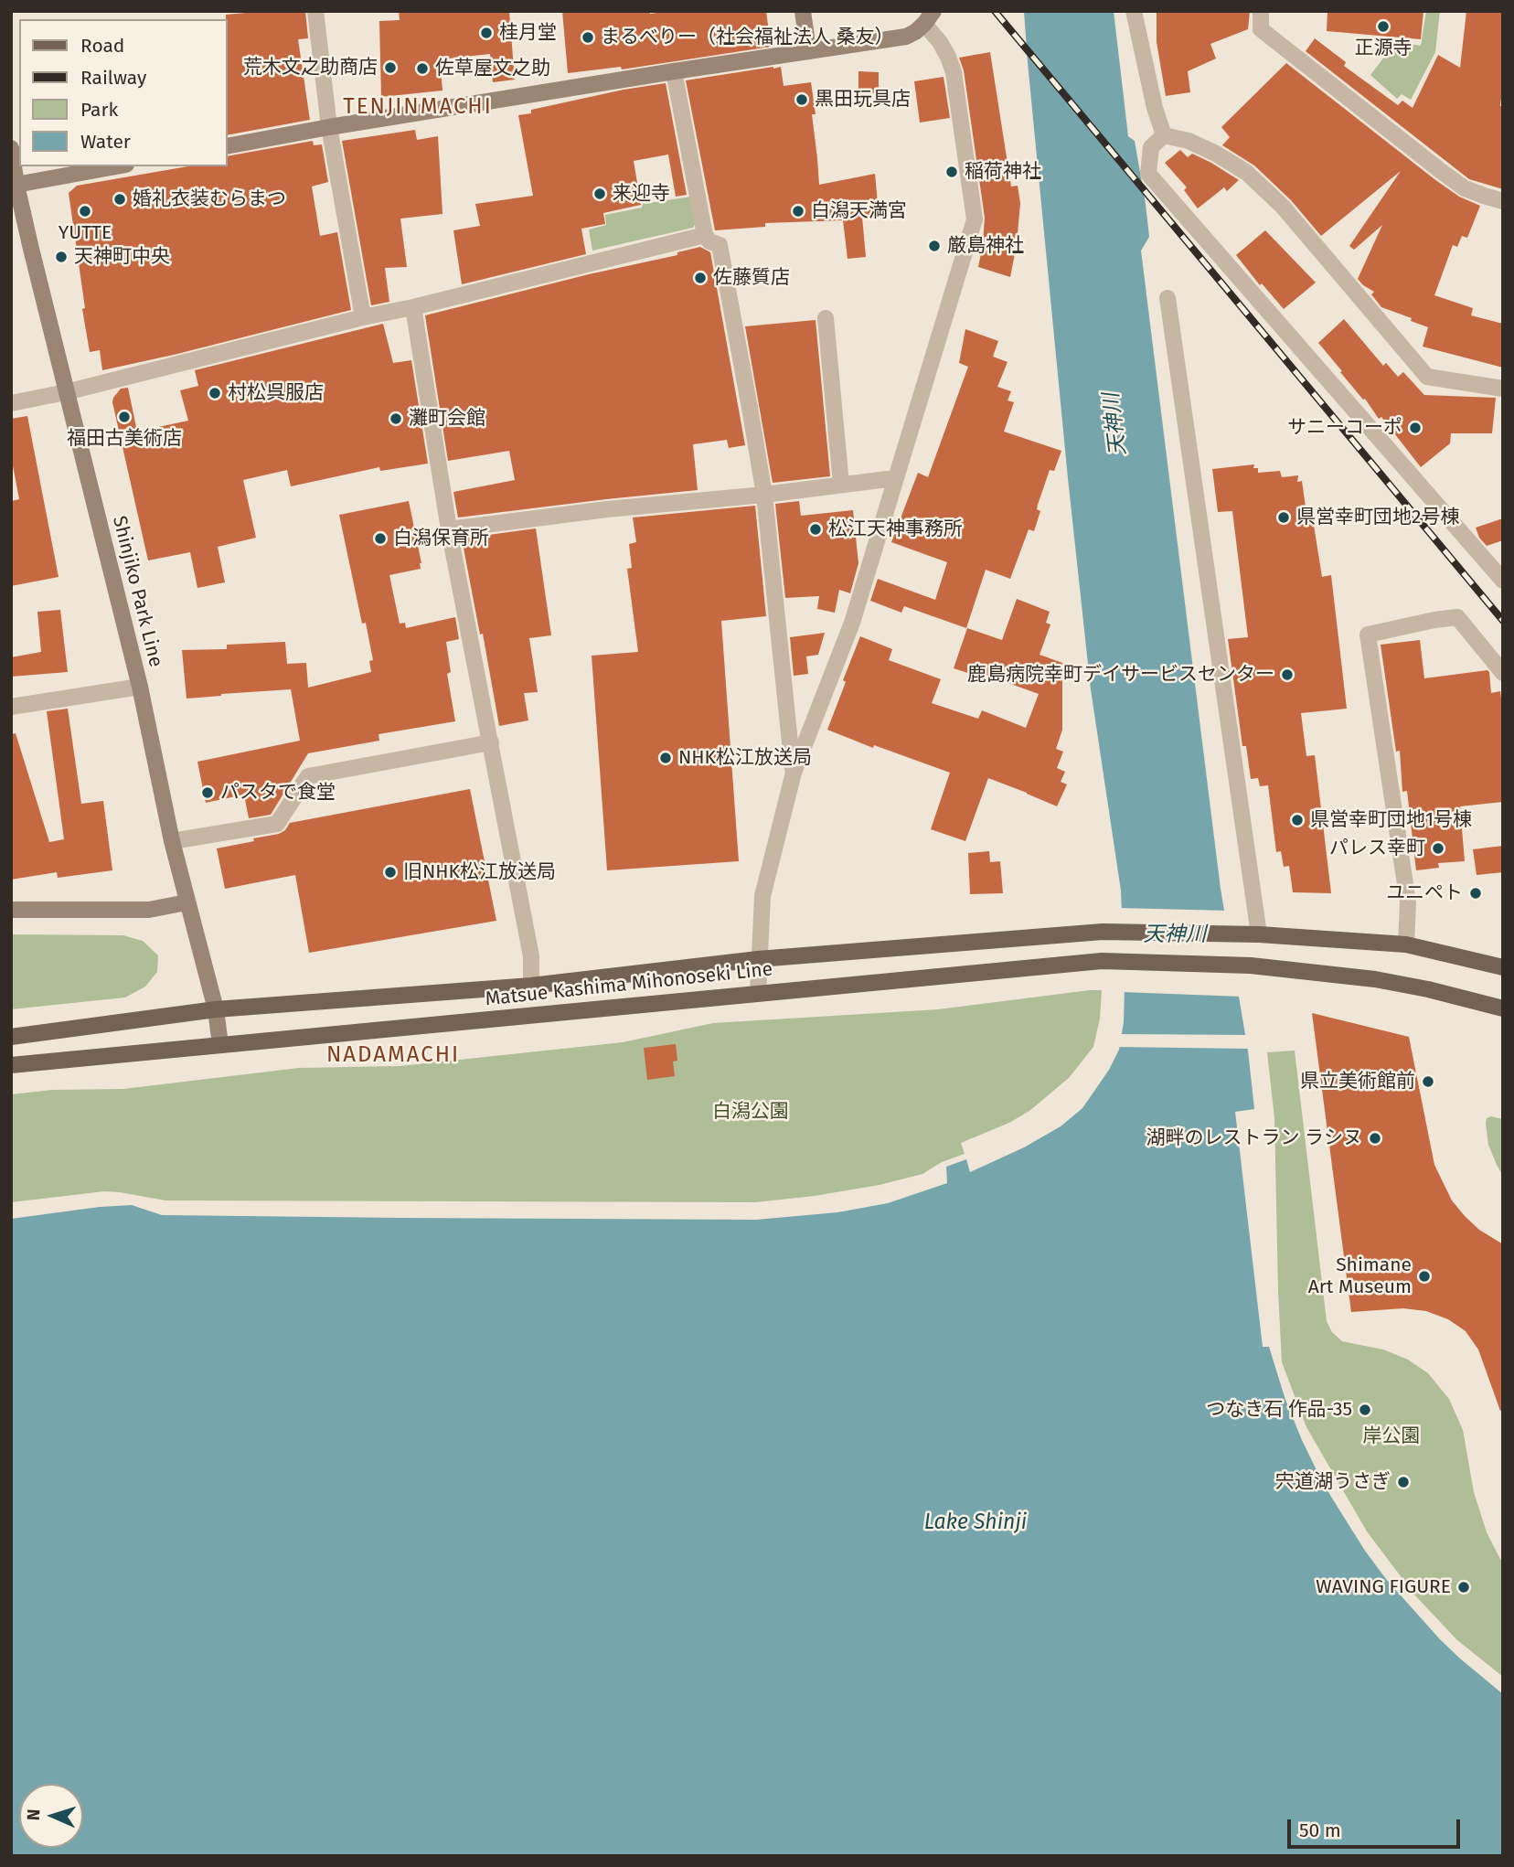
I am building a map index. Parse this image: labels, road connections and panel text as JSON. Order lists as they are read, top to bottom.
{
  "streets": {
    "main road": ["Shinjiko Park Line", "Matsue Kashima Mihonoseki Line"]
  },
  "crossings": [
    ["Shinjiko Park Line", "Matsue Kashima Mihonoseki Line"]
  ],
  "districts": ["TENJINMACHI", "NADAMACHI"],
  "water": ["天神川", "Lake Shinji"],
  "parks": ["白潟公園", "岸公園"],
  "places": [
    "正源寺",
    "桂月堂",
    "まるべりー（社会福祉法人 桑友）",
    "荒木文之助商店",
    "佐草屋文之助",
    "黒田玩具店",
    "稲荷神社",
    "来迎寺",
    "婚礼衣装むらまつ",
    "YUTTE",
    "白潟天満宮",
    "厳島神社",
    "天神町中央",
    "佐藤質店",
    "村松呉服店",
    "福田古美術店",
    "灘町会館",
    "サニーコーポ",
    "県営幸町団地2号棟",
    "松江天神事務所",
    "白潟保育所",
    "鹿島病院幸町デイサービスセンター",
    "NHK松江放送局",
    "パスタで食堂",
    "県営幸町団地1号棟",
    "パレス幸町",
    "旧NHK松江放送局",
    "ユニペト",
    "県立美術館前",
    "湖畔のレストラン ラシヌ",
    "Shimane Art Museum",
    "つなき石 作品-35",
    "宍道湖うさぎ",
    "WAVING FIGURE"
  ],
  "legend": [
    "Road",
    "Railway",
    "Park",
    "Water"
  ],
  "scale_bar": "50 m",
  "north": "left"
}
